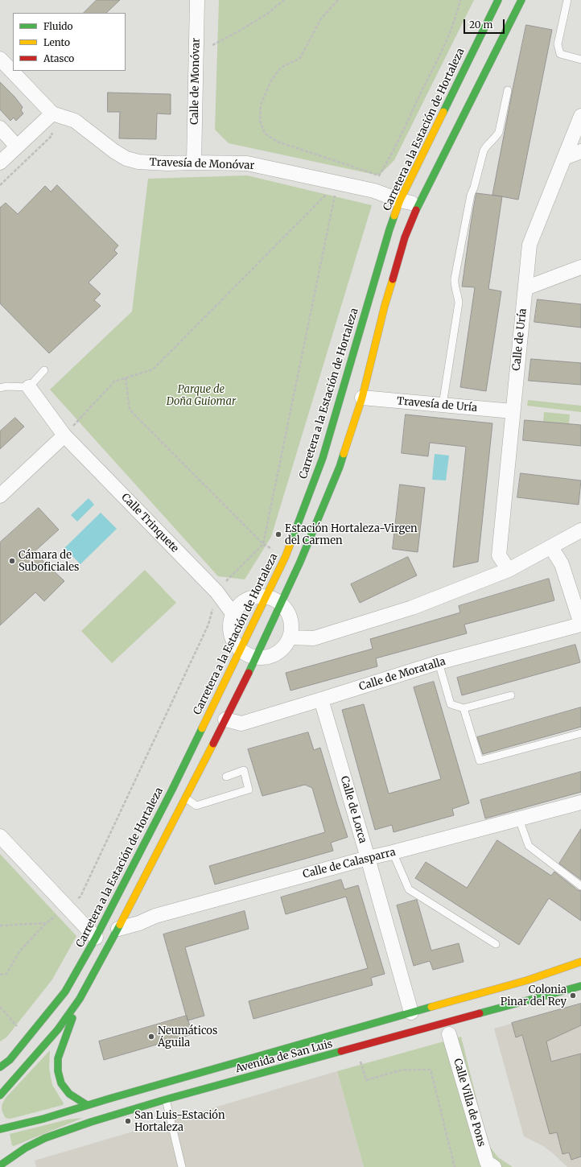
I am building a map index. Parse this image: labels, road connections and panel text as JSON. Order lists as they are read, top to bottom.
{
  "streets": {
    "street": [
      "Calle de Monóvar",
      "Carretera a la Estación de Hortaleza",
      "Travesía de Monóvar",
      "Calle de Uría",
      "Travesía de Uría",
      "Calle Trinquete",
      "Calle de Moratalla",
      "Calle de Lorca",
      "Calle de Calasparra",
      "Avenida de San Luis",
      "Calle Villa de Pons"
    ]
  },
  "crossings": [
    ["Calle de Monóvar", "Travesía de Monóvar"],
    ["Carretera a la Estación de Hortaleza", "Travesía de Monóvar"],
    ["Calle de Uría", "Travesía de Uría"],
    ["Calle de Moratalla", "Calle de Lorca"],
    ["Calle de Lorca", "Calle de Calasparra"],
    ["Calle de Lorca", "Avenida de San Luis"]
  ],
  "parks": ["Parque de Doña Guiomar"],
  "places": [
    "Estación Hortaleza-Virgen del Carmen",
    "Cámara de Suboficiales",
    "Colonia Pinar del Rey",
    "Neumáticos Águila",
    "San Luis-Estación Hortaleza"
  ],
  "legend": ["Fluido", "Lento", "Atasco"],
  "scale_bar": "20 m"
}
